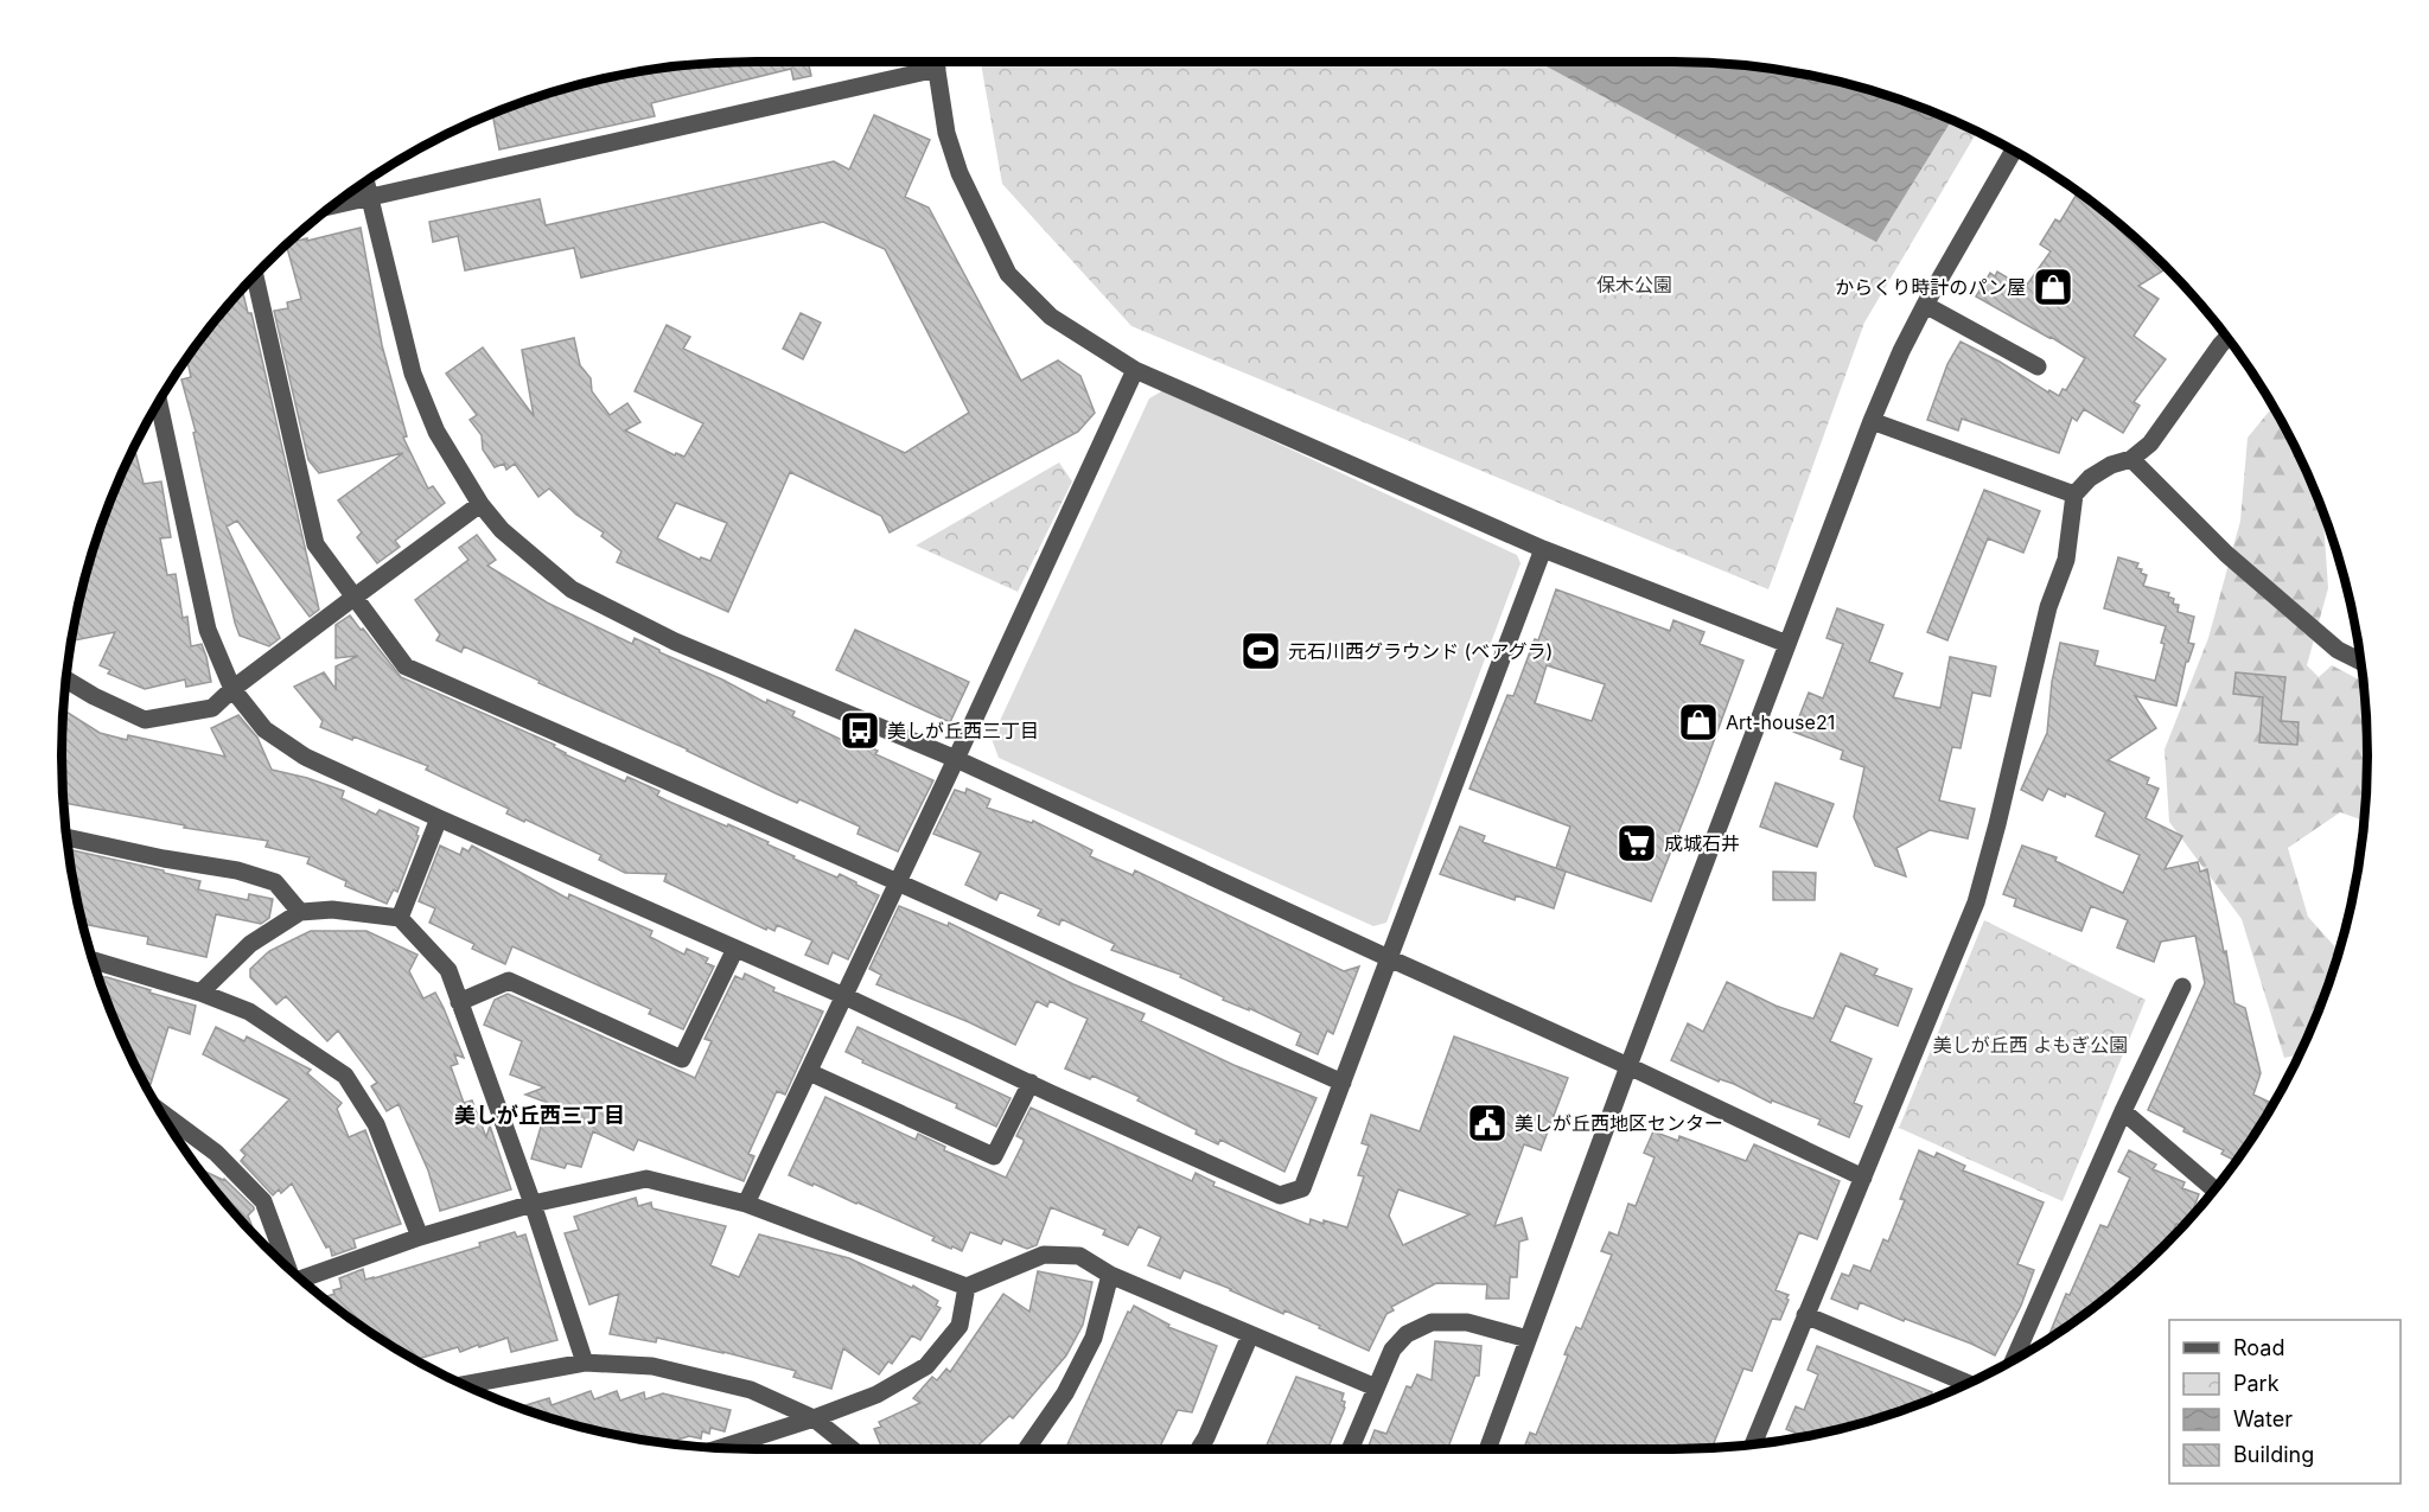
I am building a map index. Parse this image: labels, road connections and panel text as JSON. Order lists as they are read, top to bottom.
{
  "districts": ["美しが丘西三丁目"],
  "parks": ["保木公園", "美しが丘西 よもぎ公園"],
  "places": {
    "shop": ["からくり時計のパン屋", "Art-house21"],
    "sports": ["元石川西グラウンド (ベアグラ)"],
    "bus stop": ["美しが丘西三丁目"],
    "supermarket": ["成城石井"],
    "public building": ["美しが丘西地区センター"]
  },
  "legend": [
    "Road",
    "Park",
    "Water",
    "Building"
  ]
}
